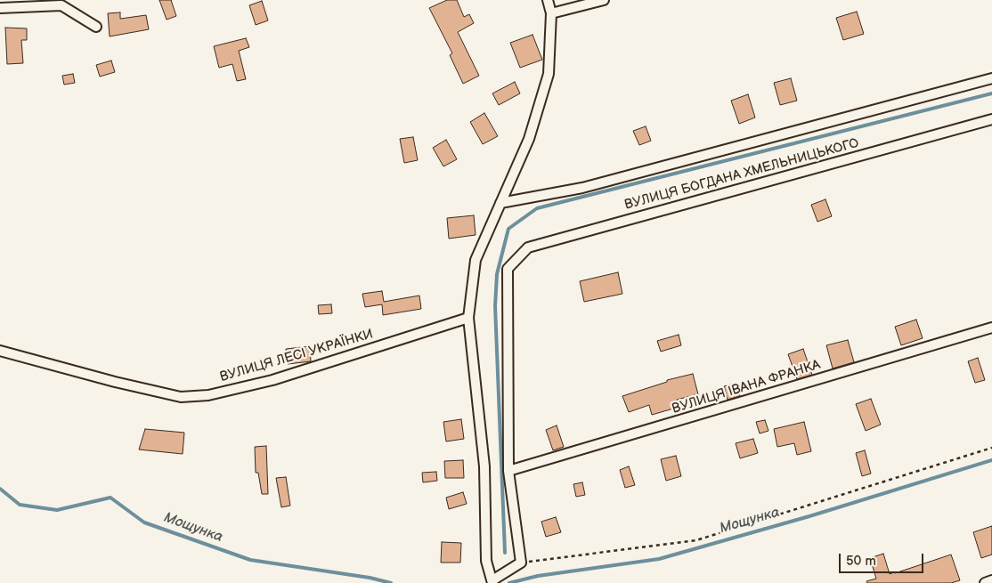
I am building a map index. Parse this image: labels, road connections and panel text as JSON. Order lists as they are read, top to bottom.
{
  "streets": {
    "street": ["ВУЛИЦЯ БОГДАНА ХМЕЛЬНИЦЬКОГО", "ВУЛИЦЯ ЛЕСІ УКРАЇНКИ", "ВУЛИЦЯ ІВАНА ФРАНКА"]
  },
  "crossings": [
    ["ВУЛИЦЯ БОГДАНА ХМЕЛЬНИЦЬКОГО", "ВУЛИЦЯ ІВАНА ФРАНКА"]
  ],
  "water": ["Мощунка"],
  "scale_bar": "50 m"
}
